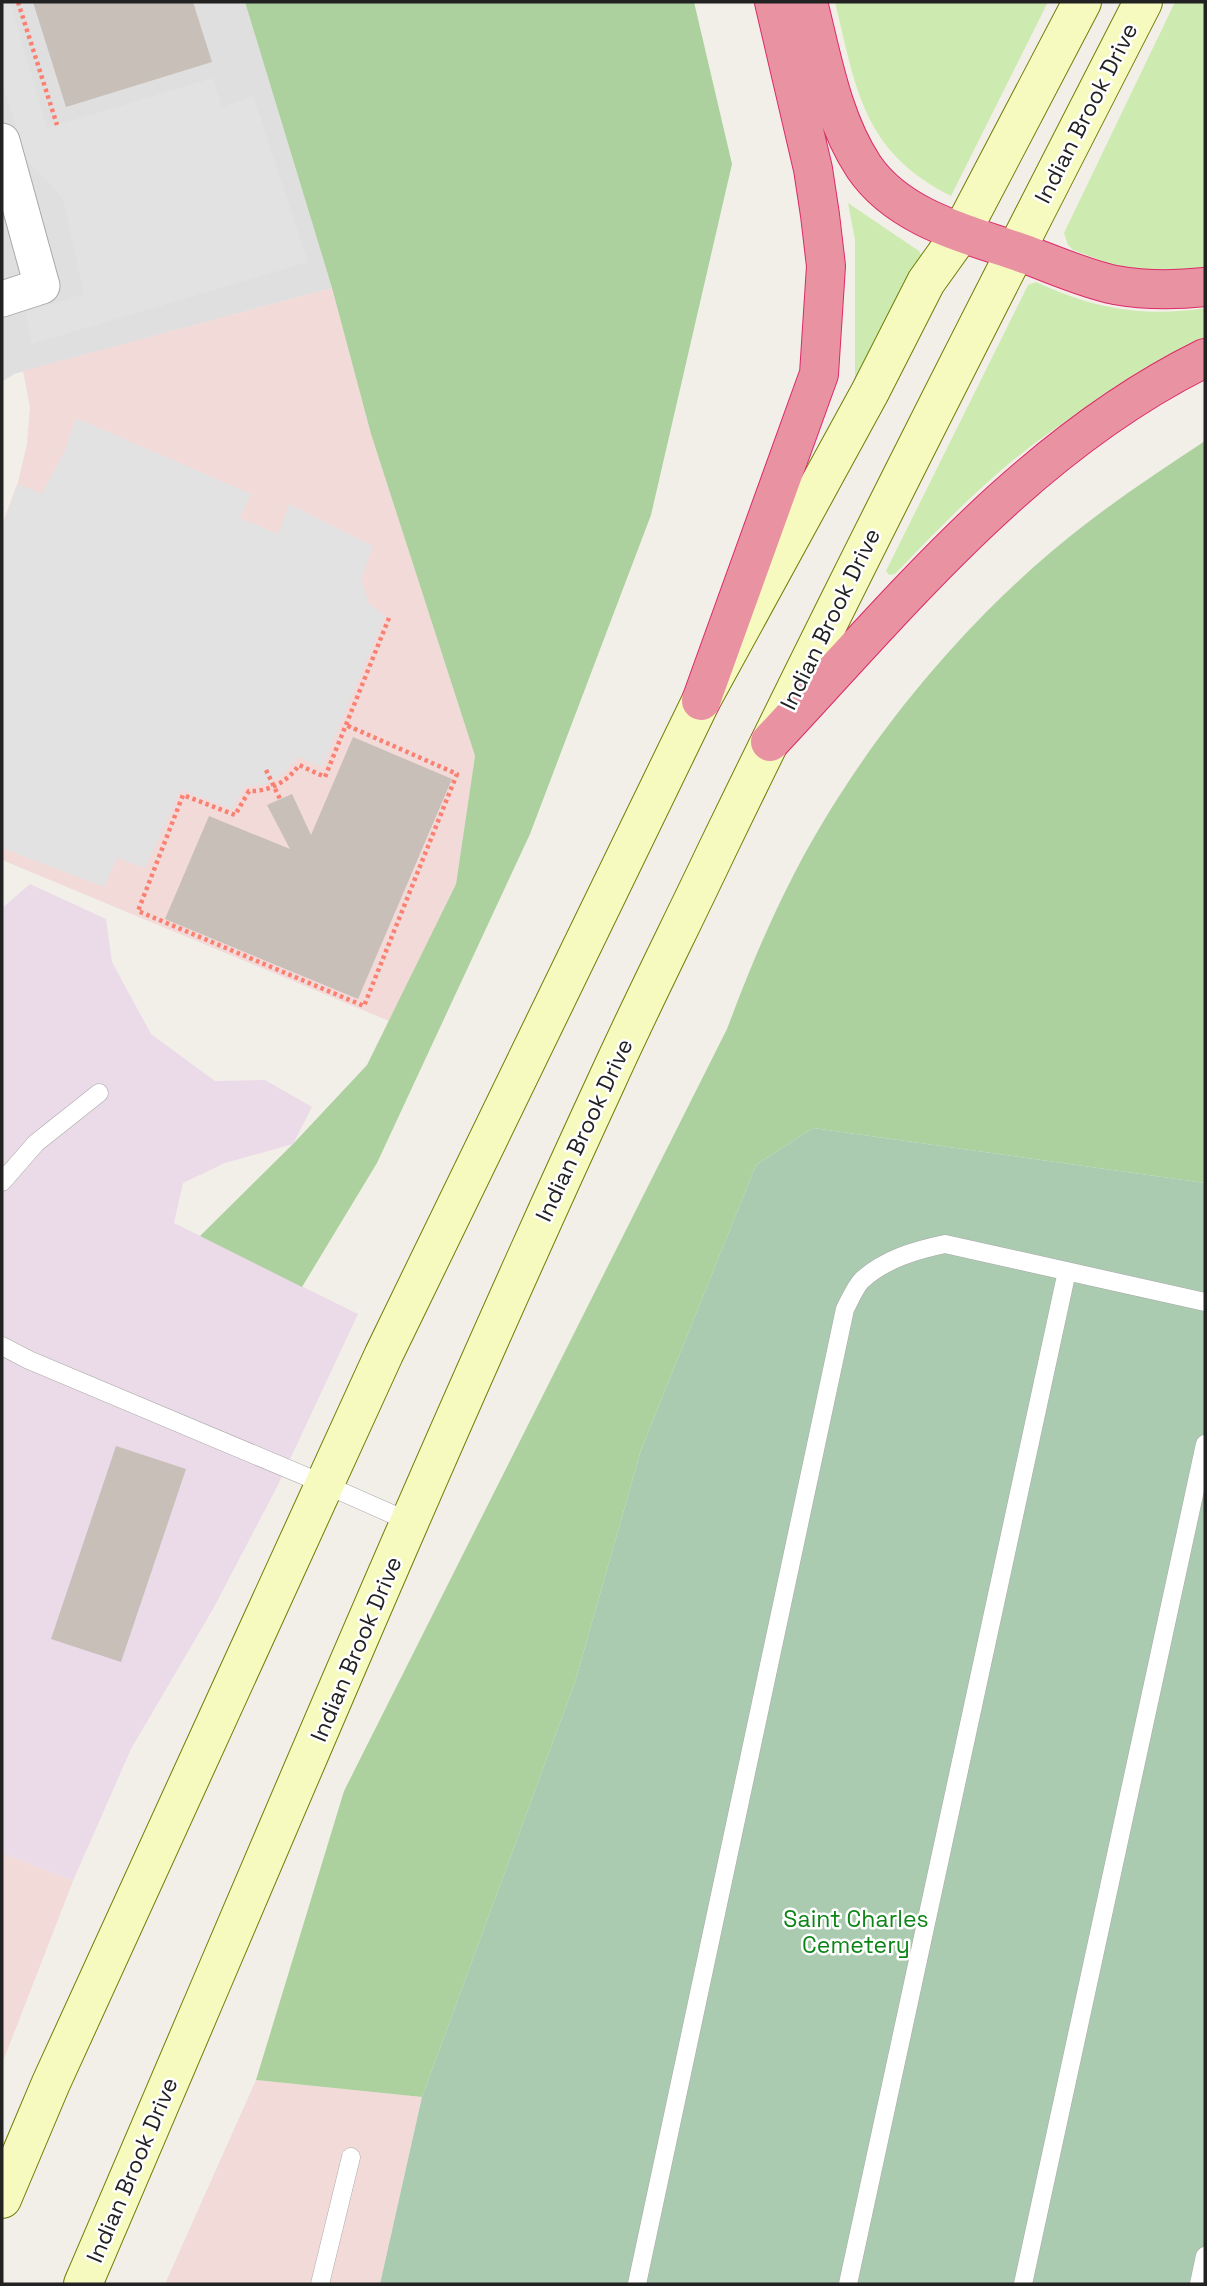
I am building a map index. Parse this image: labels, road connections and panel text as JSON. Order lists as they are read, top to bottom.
{
  "streets": {
    "main road": ["Indian Brook Drive"]
  },
  "parks": ["Saint Charles Cemetery"]
}
